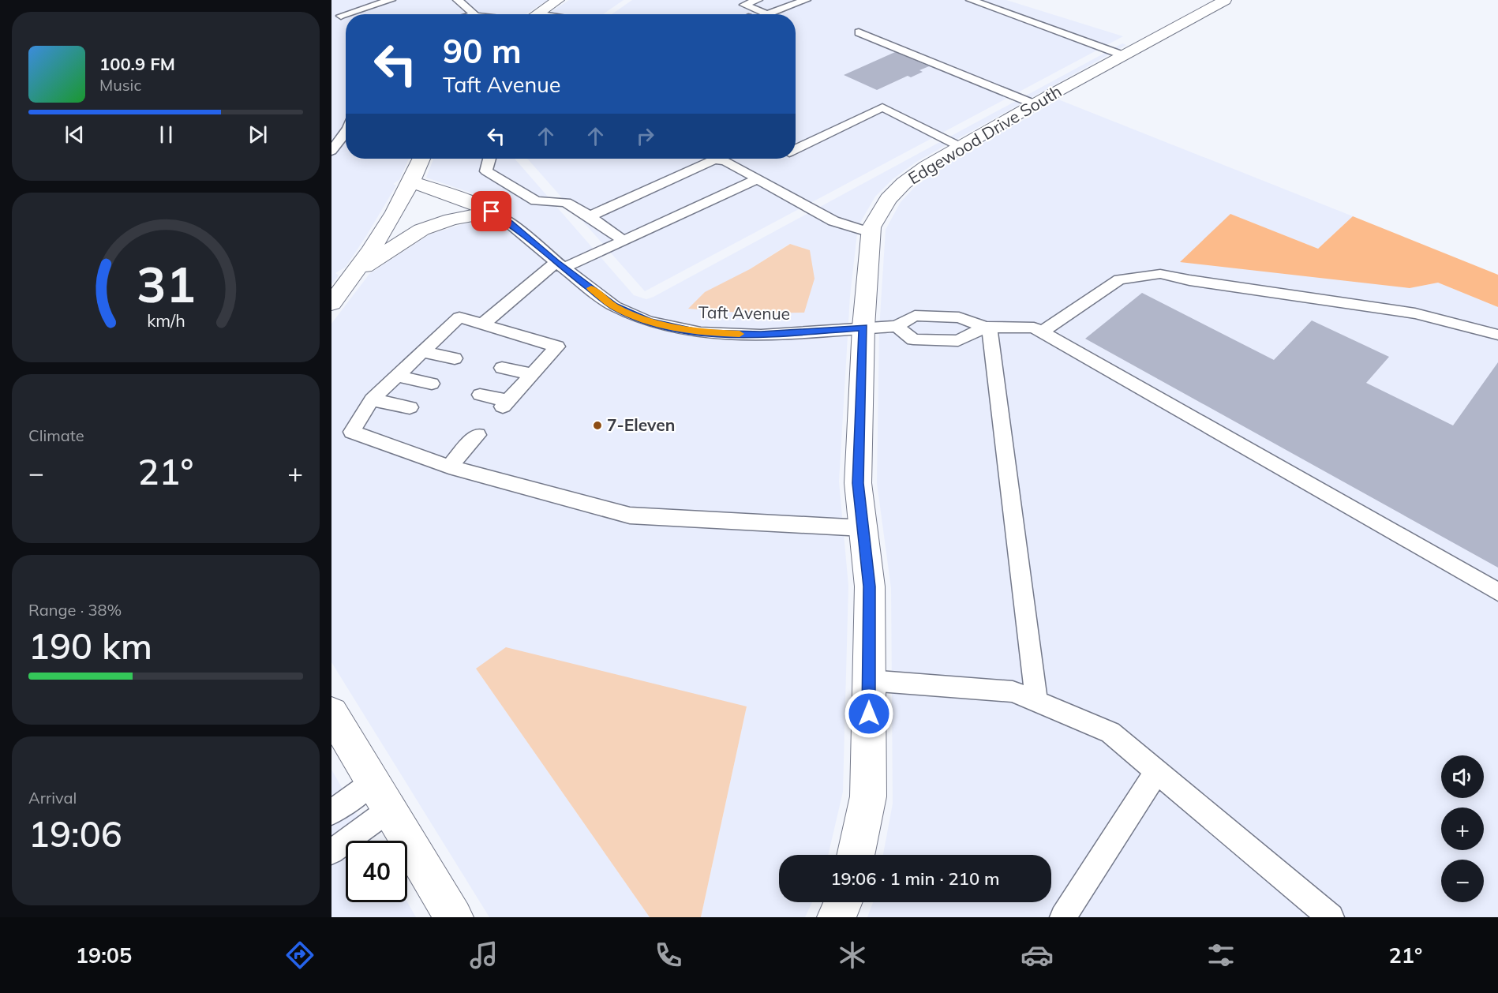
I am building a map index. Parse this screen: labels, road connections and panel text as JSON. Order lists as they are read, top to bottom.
{
  "streets": {
    "street": ["Edgewood Drive South"],
    "lane": ["Taft Avenue"]
  },
  "crossings": [
    ["Edgewood Drive South", "Taft Avenue"]
  ],
  "places": ["7-Eleven"],
  "page": {
    "turn": ["90 m", "Taft Avenue"],
    "song": ["100.9 FM", "Music"],
    "tile": [
      "Climate",
      ["Range · 38%", "190 km"],
      ["Arrival", "19:06"]
    ],
    "heat": ["−", "21°", "+"],
    "map_buttons": ["+", "−"],
    "limit": "40",
    "trip": "19:06 · 1 min · 210 m",
    "tabs": ["19:05", "21°"],
    "gauge": ["31", "km/h"]
  }
}
